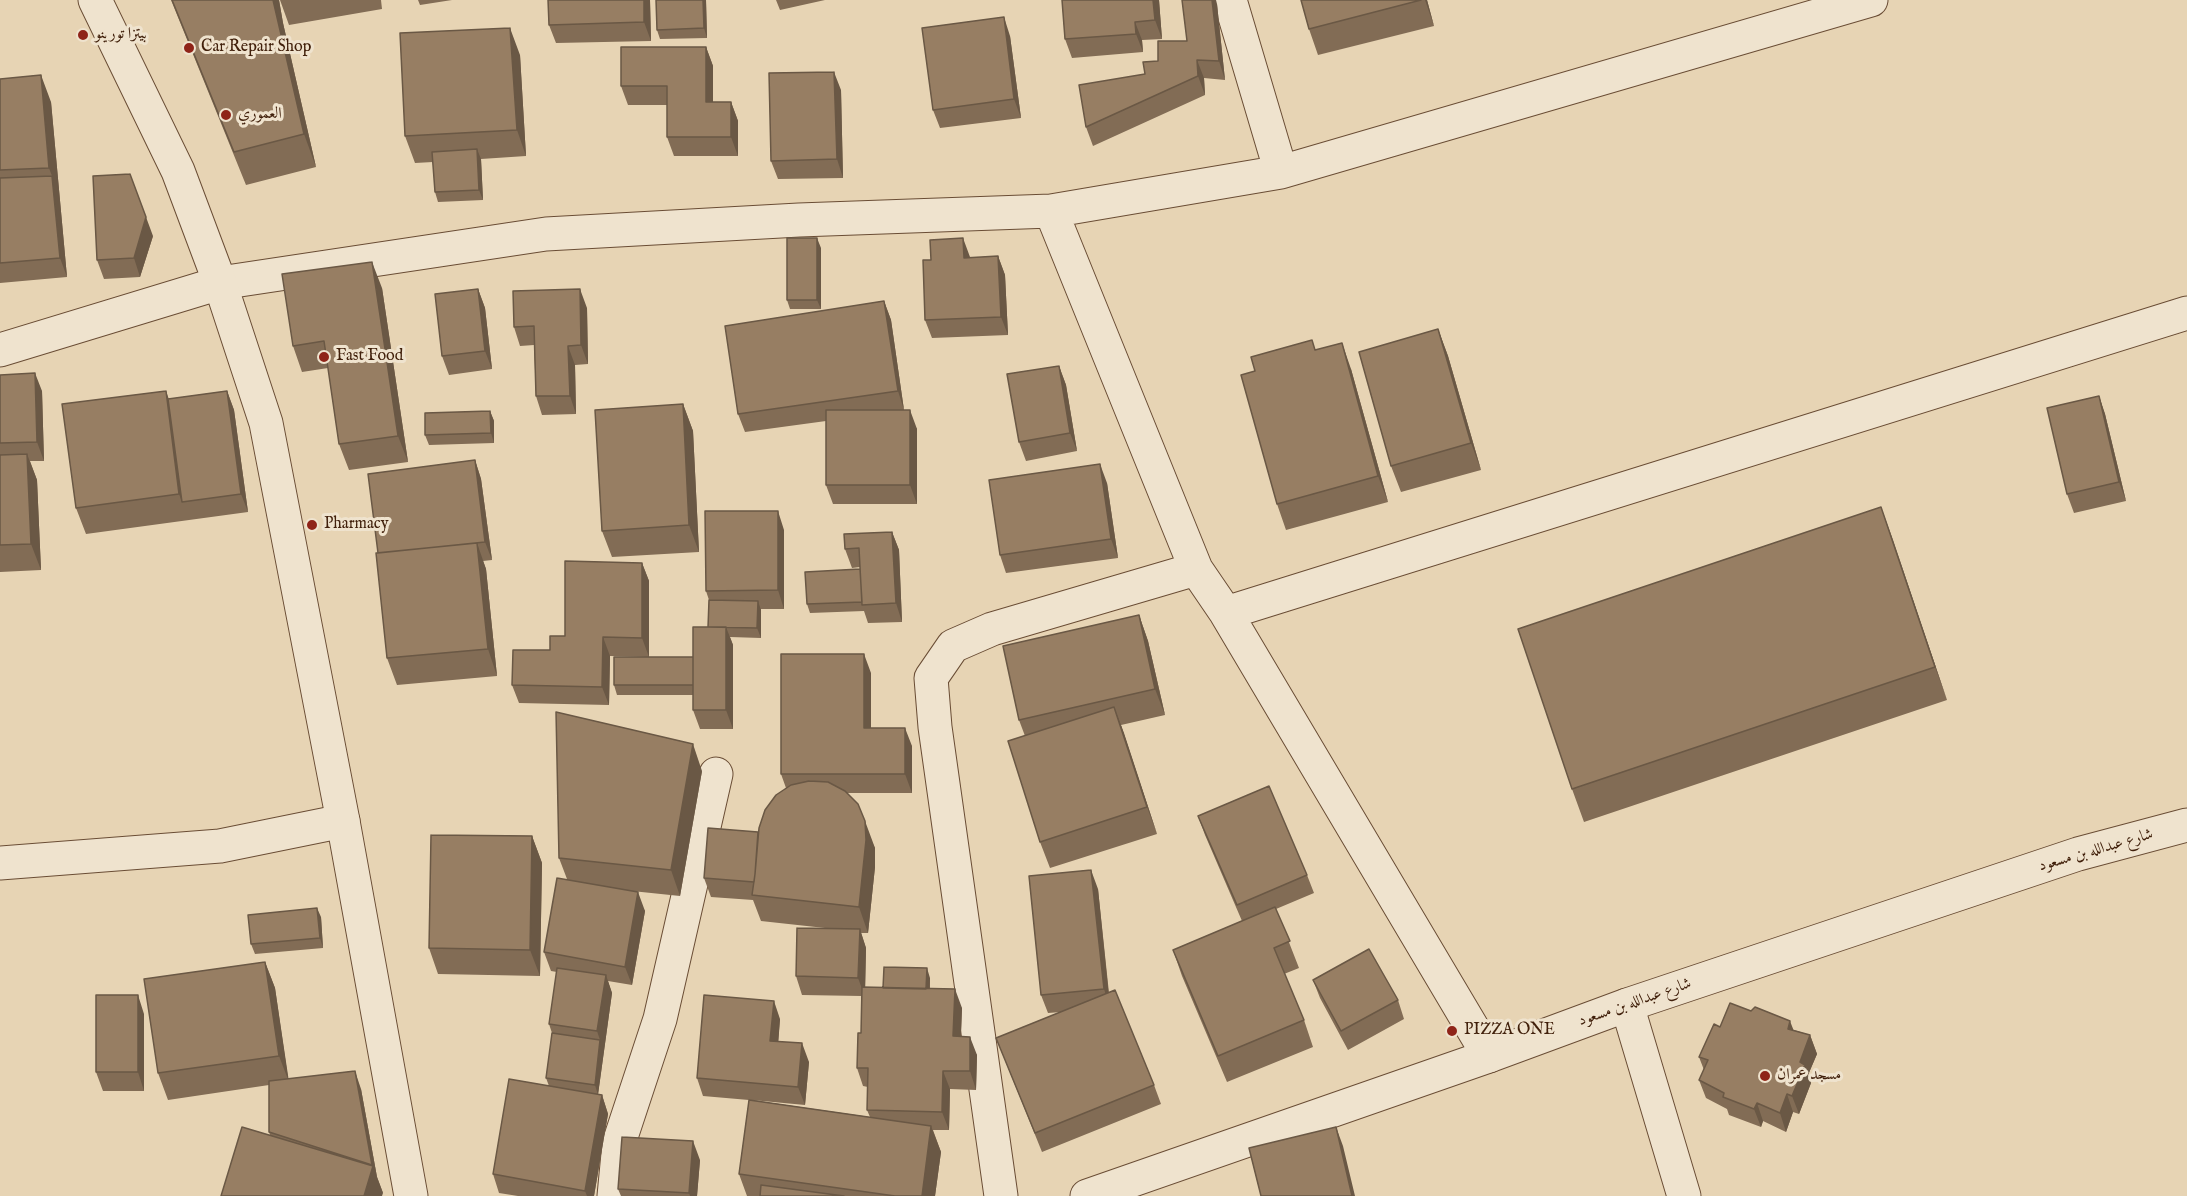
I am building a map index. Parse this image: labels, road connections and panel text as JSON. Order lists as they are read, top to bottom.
{
  "streets": {
    "street": ["شارع عبدالله بن مسعود"]
  },
  "places": [
    "بيتزا تورينو",
    "Car Repair Shop",
    "العموري",
    "Fast Food",
    "Pharmacy",
    "PIZZA ONE",
    "مسجد عمران"
  ]
}
